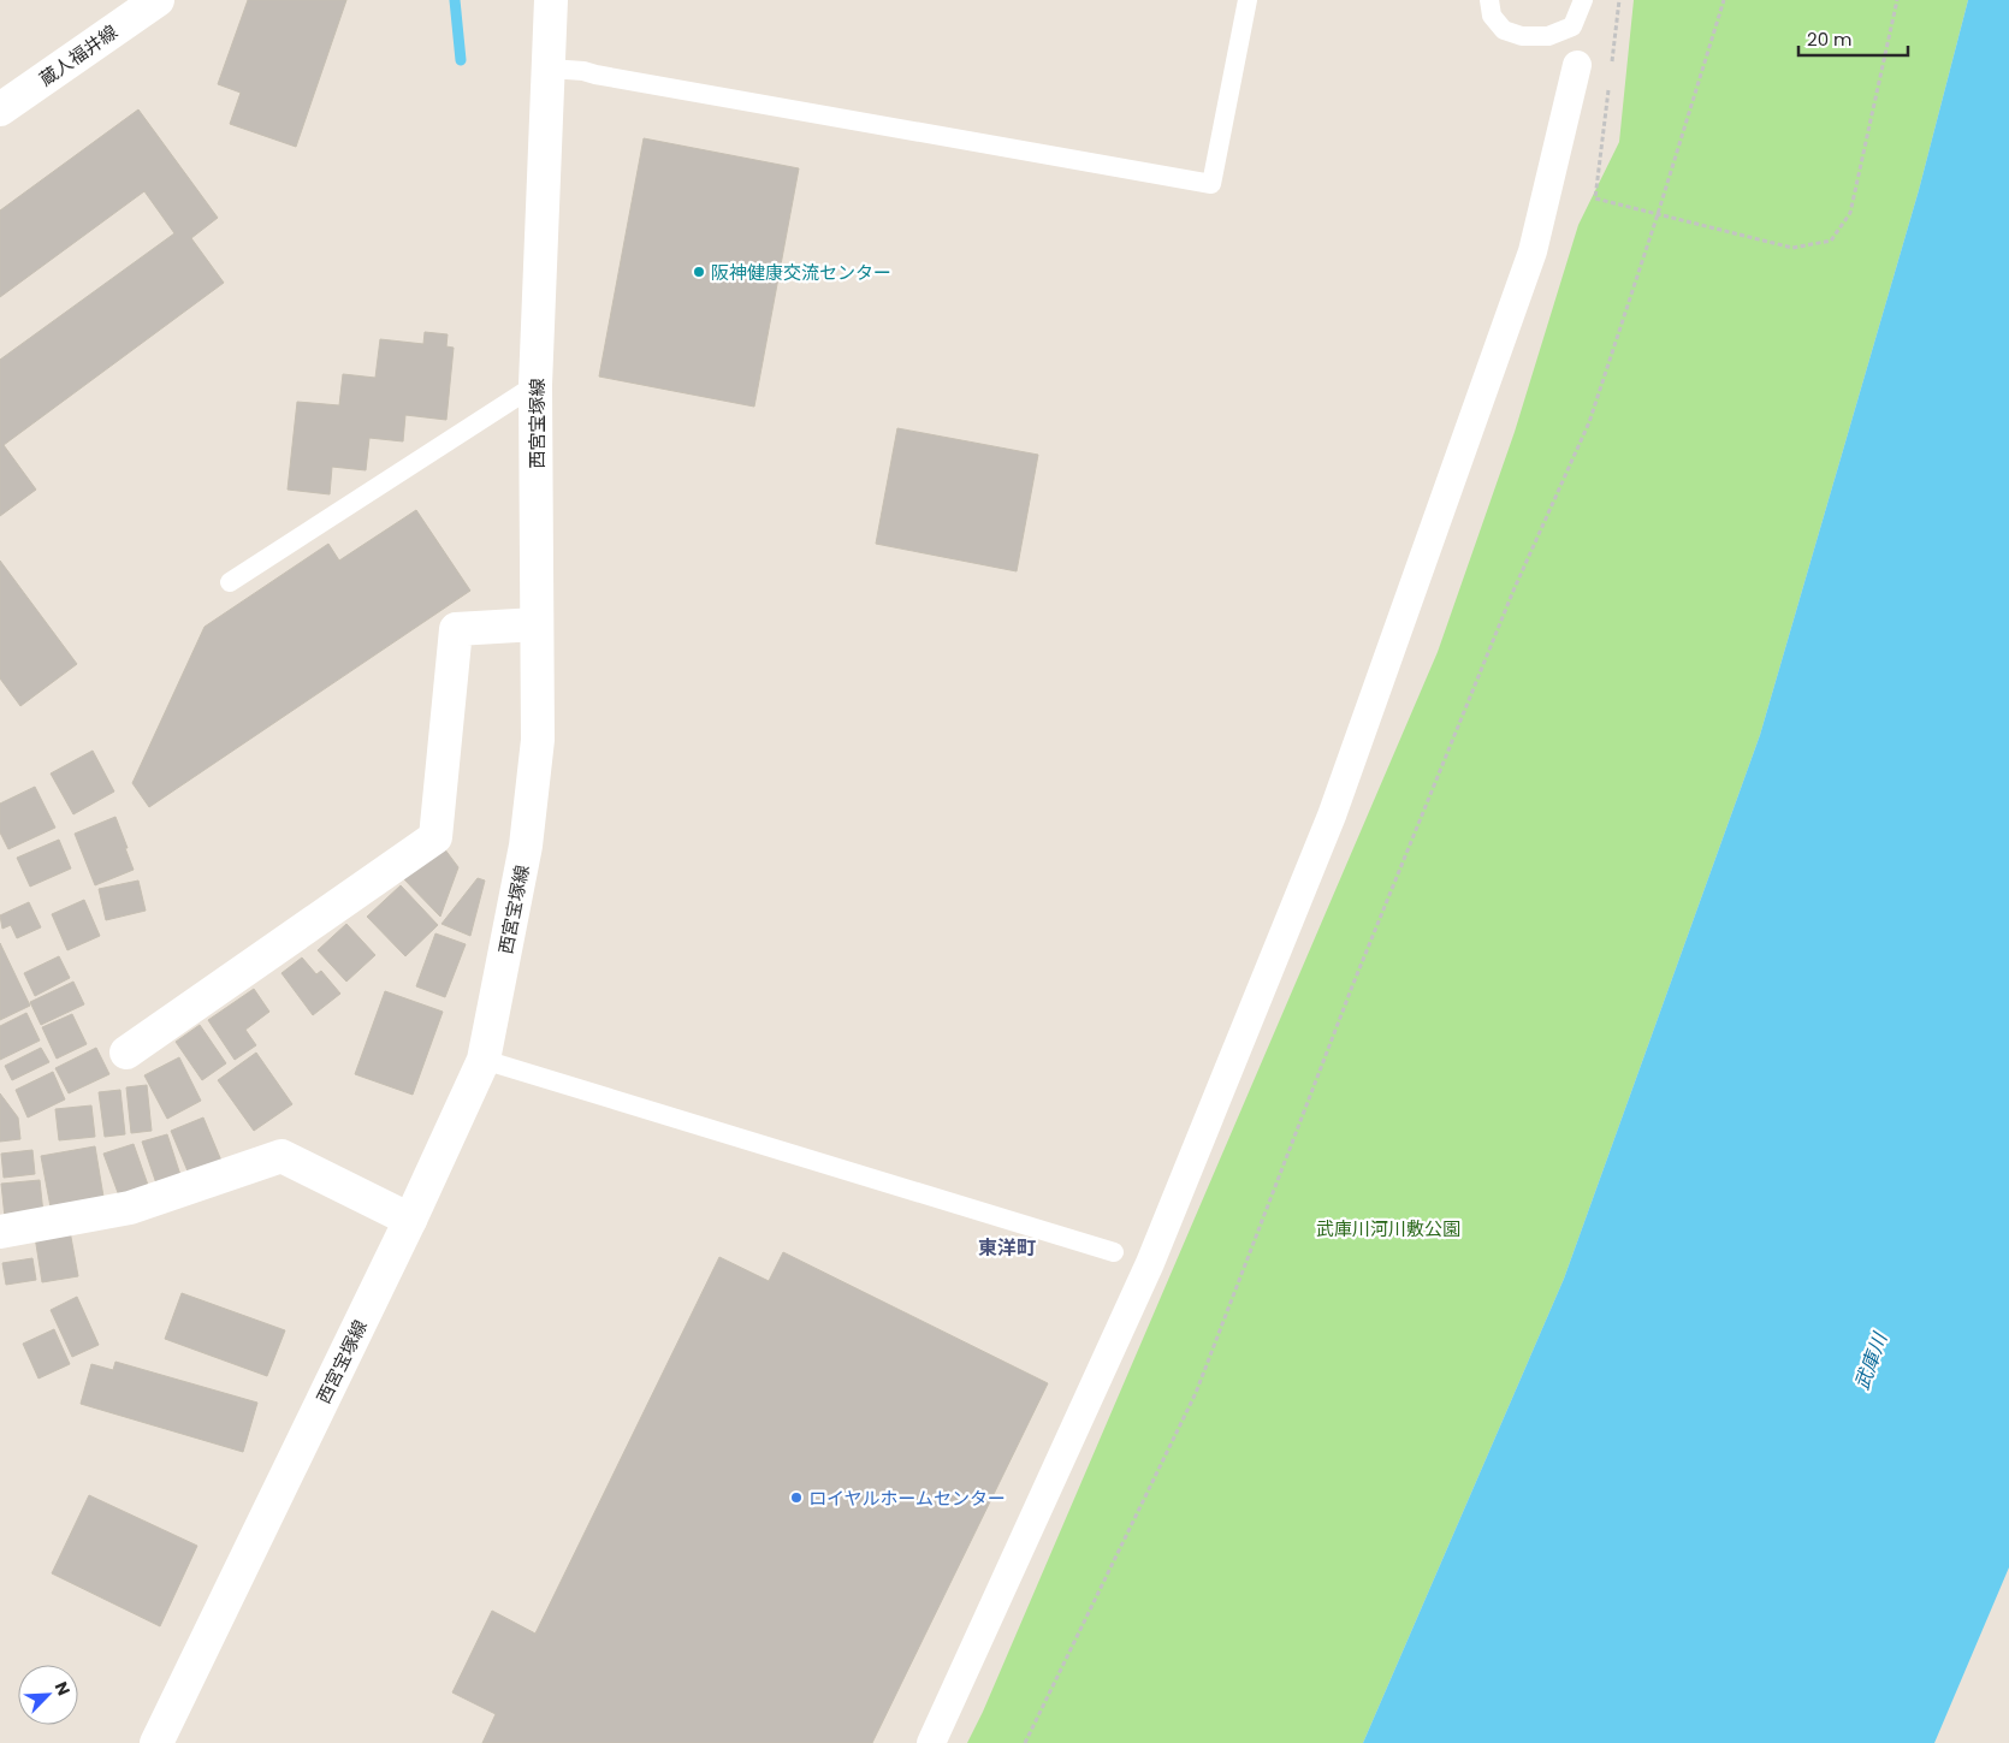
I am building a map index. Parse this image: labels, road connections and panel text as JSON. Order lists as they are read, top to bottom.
{
  "streets": {
    "main road": ["蔵人福井線", "西宮宝塚線"]
  },
  "districts": ["東洋町"],
  "water": ["武庫川"],
  "parks": ["武庫川河川敷公園"],
  "places": ["阪神健康交流センター", "ロイヤルホームセンター"],
  "scale_bar": "20 m",
  "north": "top right"
}
